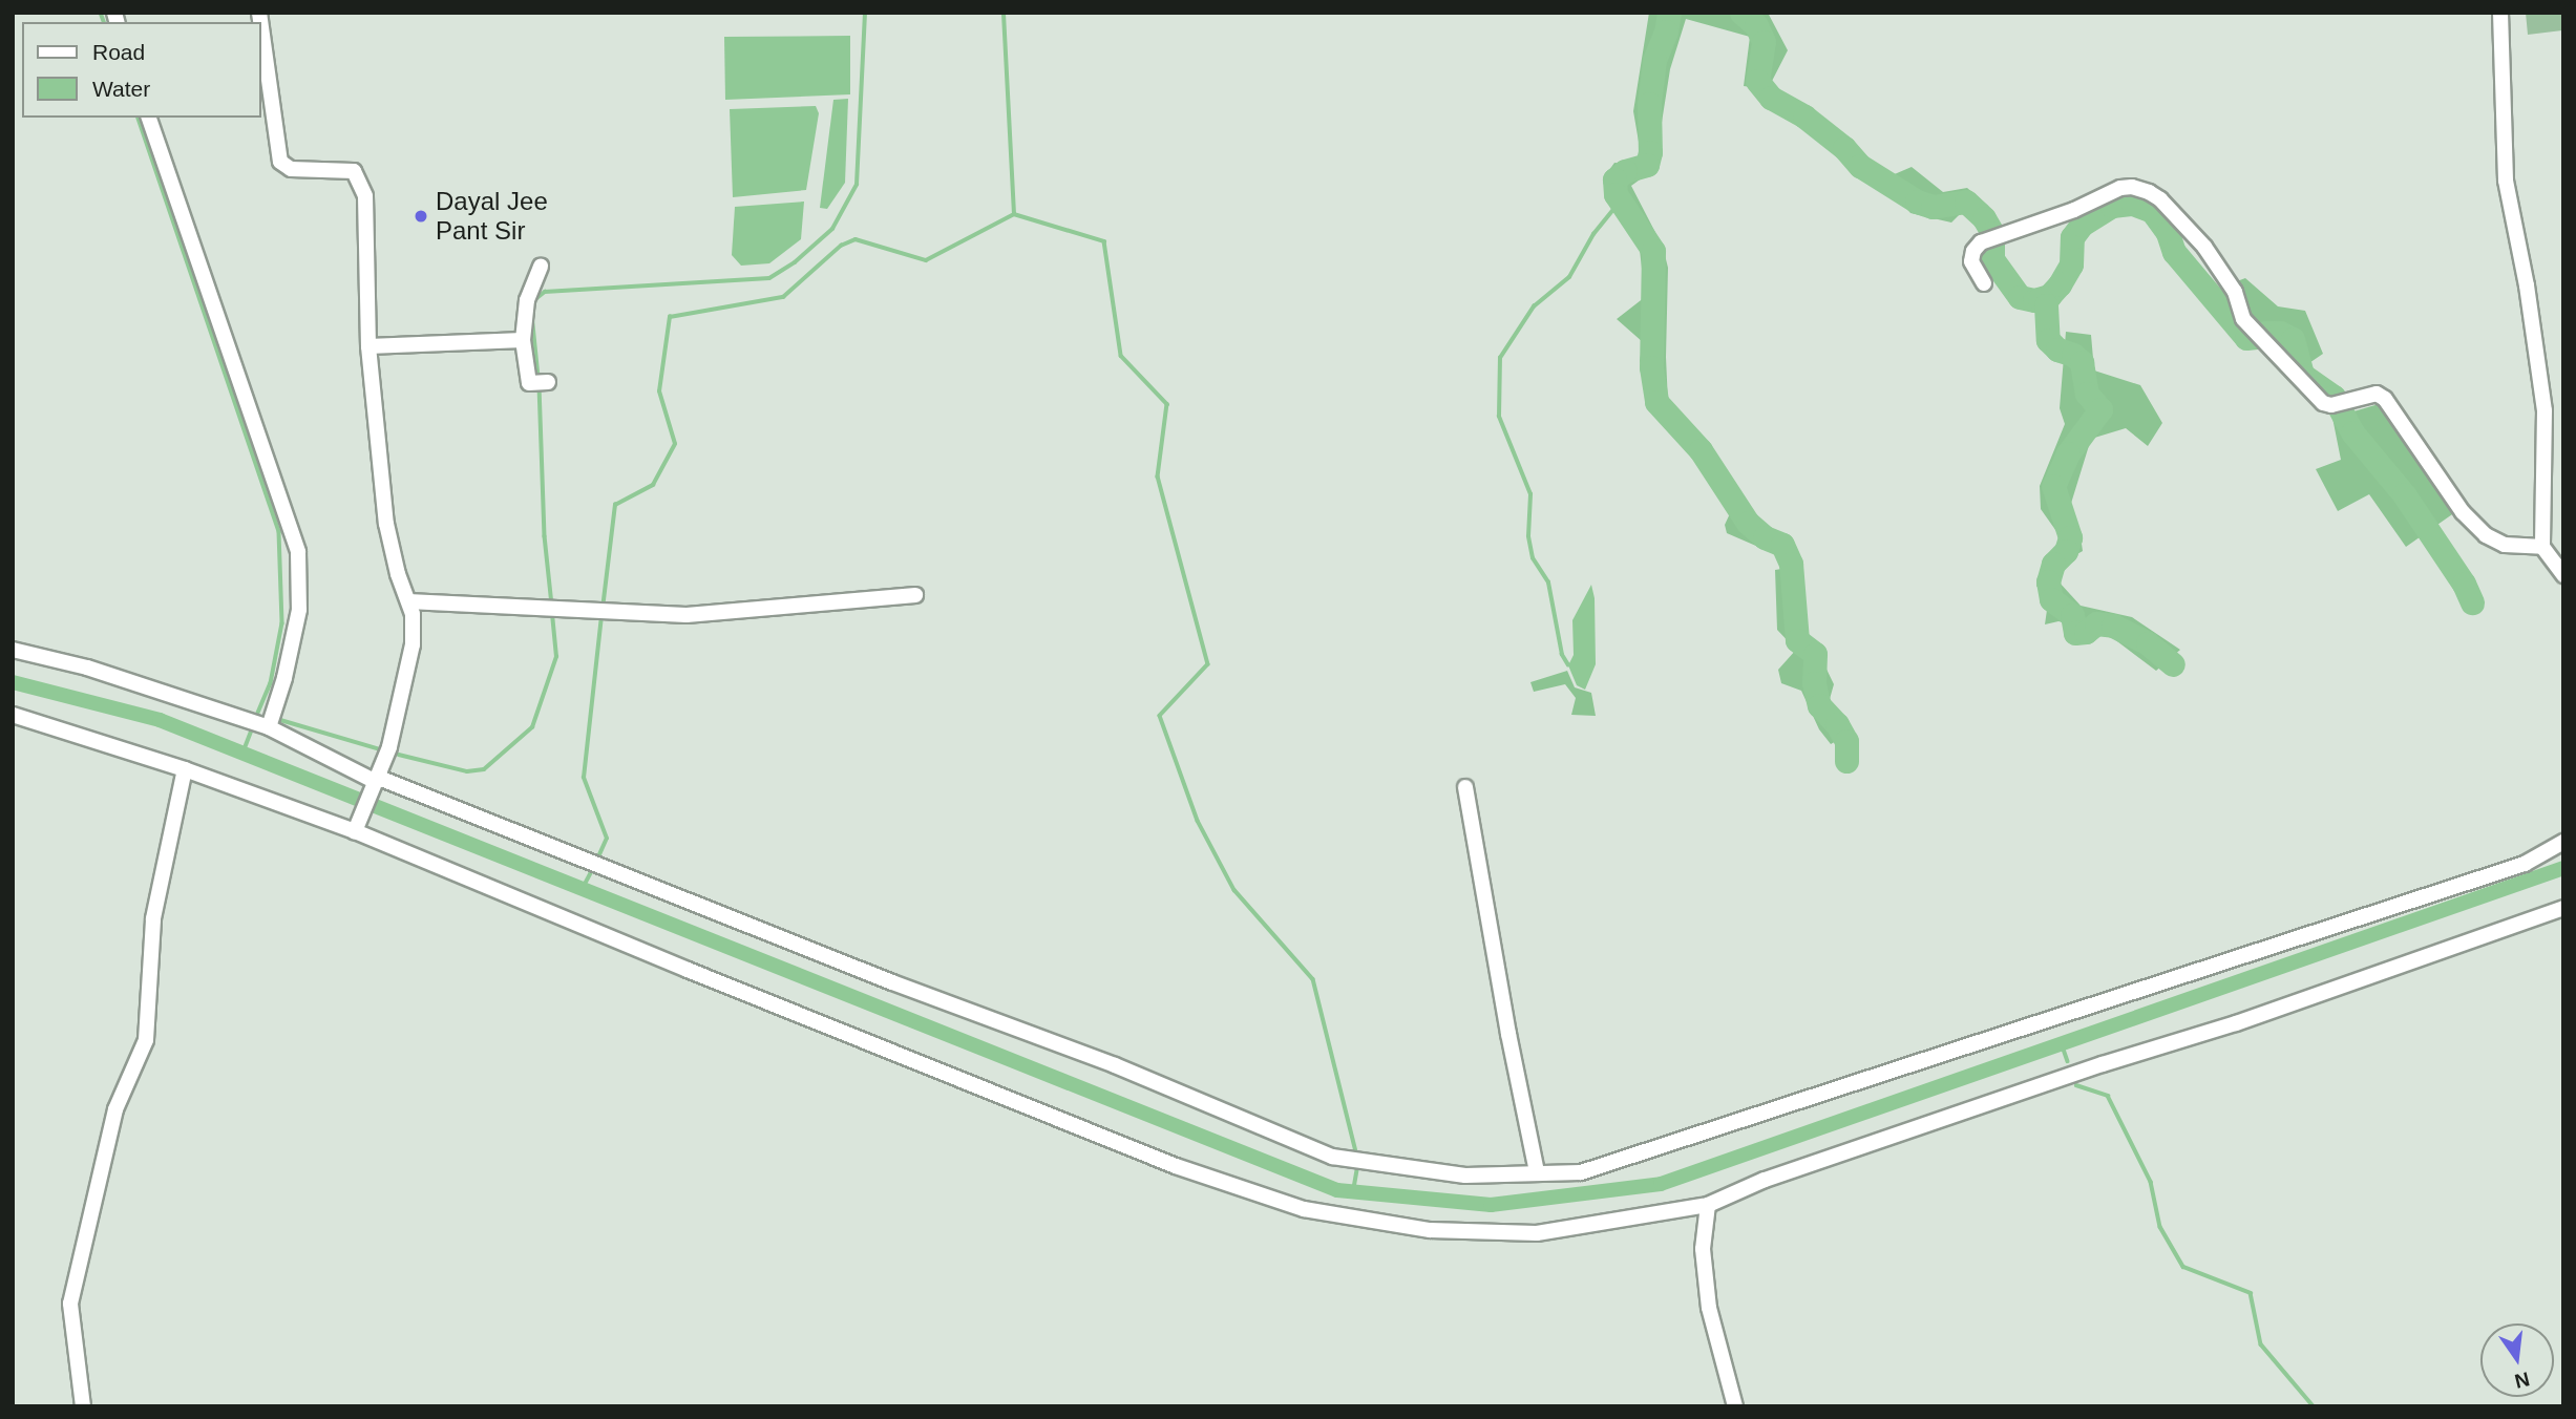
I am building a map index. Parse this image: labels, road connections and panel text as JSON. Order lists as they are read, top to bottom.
{
  "places": ["Dayal Jee Pant Sir"],
  "legend": ["Road", "Water"],
  "north": "bottom"
}
